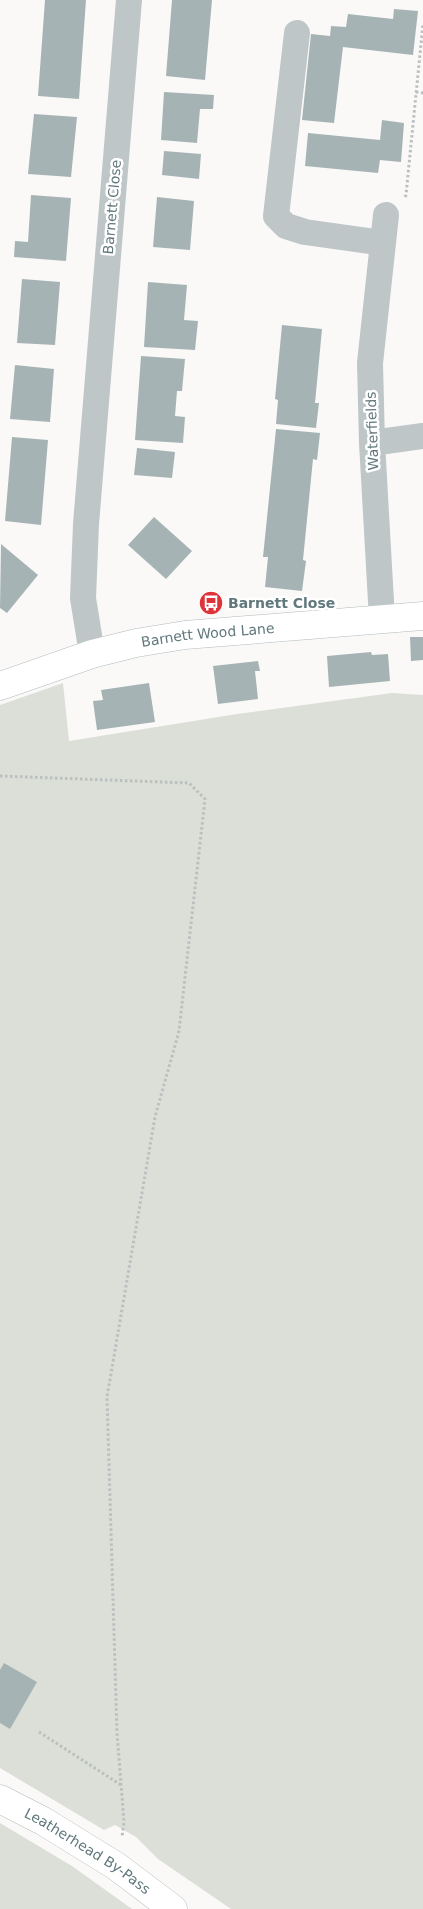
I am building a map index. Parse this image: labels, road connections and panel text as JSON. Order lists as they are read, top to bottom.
{
  "streets": {
    "street": [
      "Barnett Close",
      "Waterfields",
      "Barnett Wood Lane",
      "Leatherhead By-Pass"
    ]
  },
  "crossings": [
    ["Barnett Close", "Barnett Wood Lane"],
    ["Waterfields", "Barnett Wood Lane"]
  ],
  "places": {
    "bus stop": ["Barnett Close"]
  }
}
